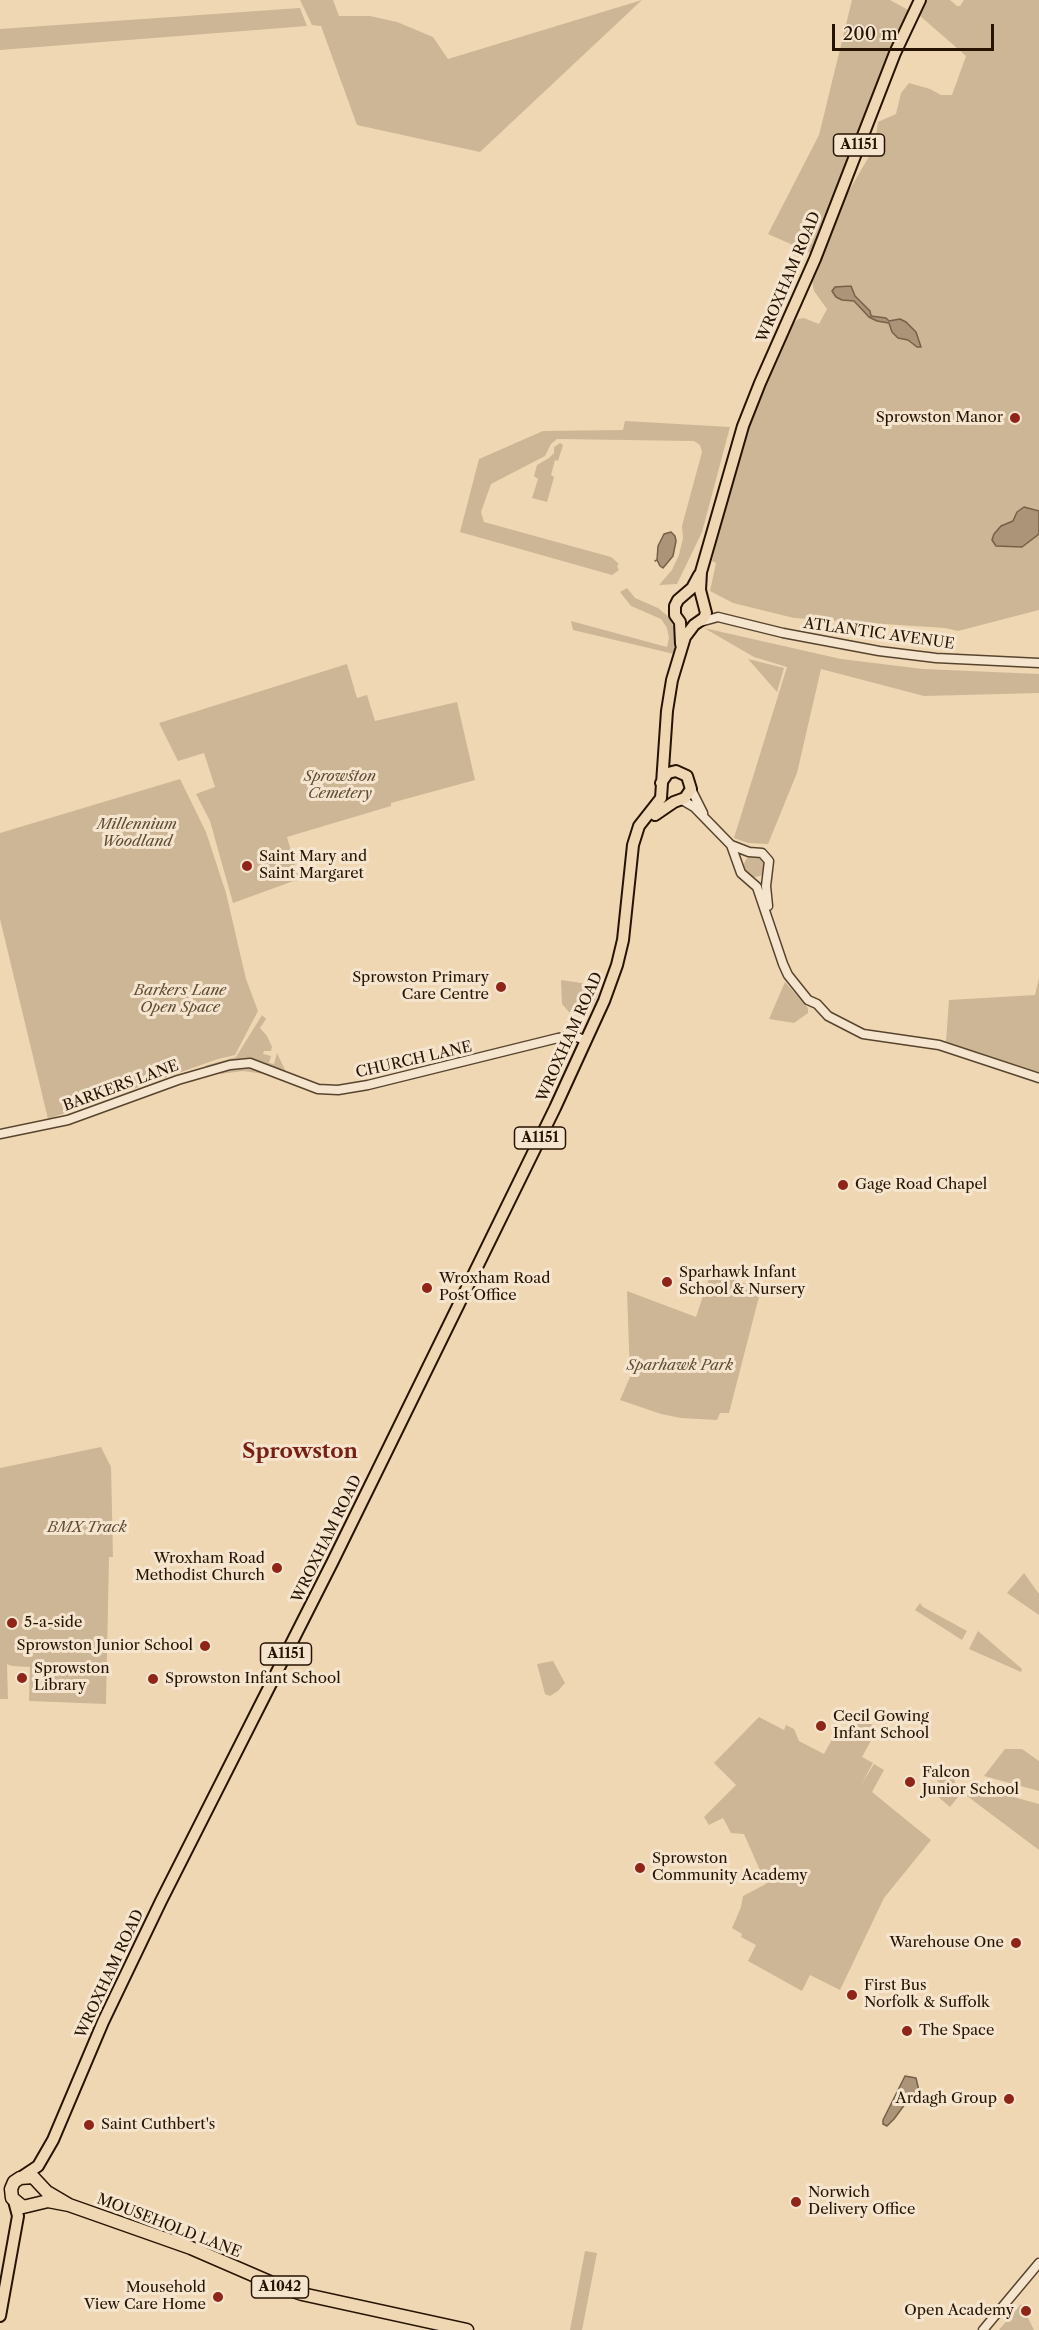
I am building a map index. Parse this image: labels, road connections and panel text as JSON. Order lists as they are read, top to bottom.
{
  "streets": {
    "highway": ["MOUSEHOLD LANE", "A1042"],
    "main road": ["A1151", "WROXHAM ROAD"],
    "street": ["ATLANTIC AVENUE", "CHURCH LANE", "BARKERS LANE"]
  },
  "crossings": [
    ["WROXHAM ROAD", "ATLANTIC AVENUE"],
    ["WROXHAM ROAD", "CHURCH LANE"],
    ["WROXHAM ROAD", "MOUSEHOLD LANE"],
    ["CHURCH LANE", "BARKERS LANE"]
  ],
  "districts": ["Sprowston"],
  "parks": [
    "Sprowston Cemetery",
    "Millennium Woodland",
    "Barkers Lane Open Space",
    "Sparhawk Park",
    "BMX Track"
  ],
  "places": [
    "Sprowston Manor",
    "Saint Mary and Saint Margaret",
    "Sprowston Primary Care Centre",
    "Gage Road Chapel",
    "Sparhawk Infant School & Nursery",
    "Wroxham Road Post Office",
    "Wroxham Road Methodist Church",
    "5-a-side",
    "Sprowston Junior School",
    "Sprowston Library",
    "Sprowston Infant School",
    "Cecil Gowing Infant School",
    "Falcon Junior School",
    "Sprowston Community Academy",
    "Warehouse One",
    "First Bus Norfolk & Suffolk",
    "The Space",
    "Ardagh Group",
    "Saint Cuthbert's",
    "Norwich Delivery Office",
    "Mousehold View Care Home",
    "Open Academy"
  ],
  "scale_bar": "200 m"
}
